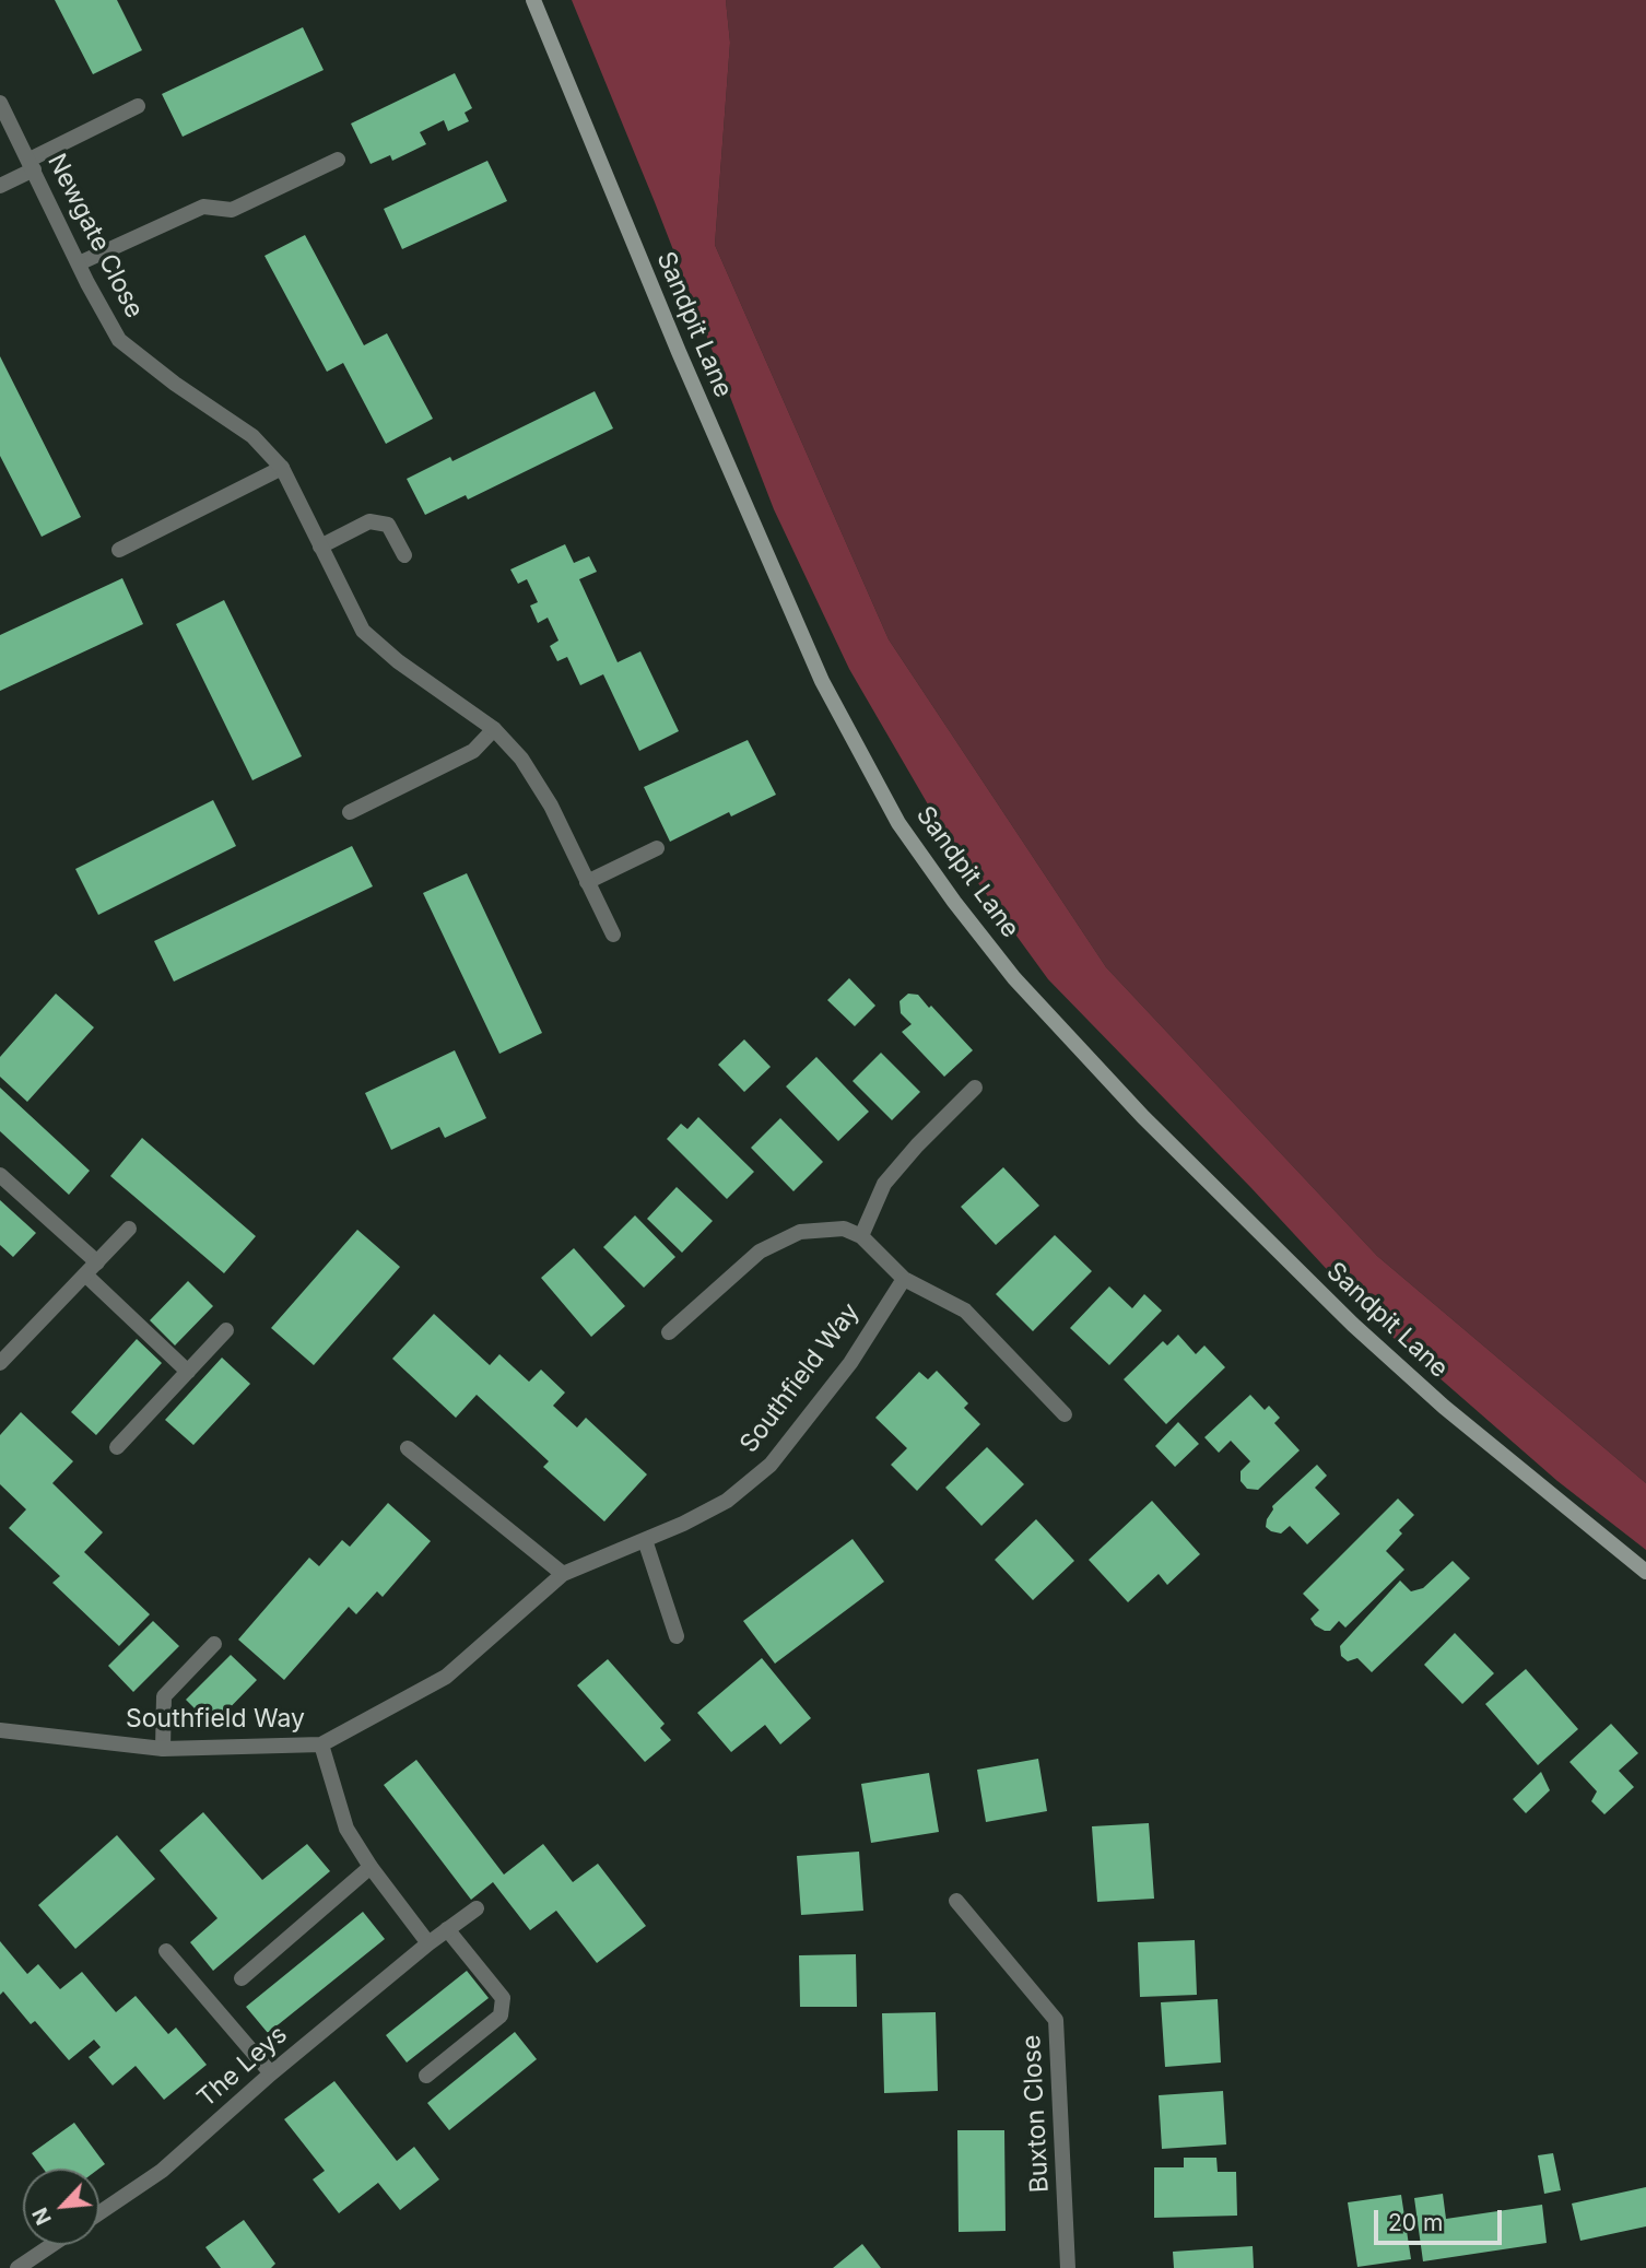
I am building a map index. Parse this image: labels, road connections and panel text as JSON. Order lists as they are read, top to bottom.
{
  "streets": {
    "street": [
      "Newgate Close",
      "Sandpit Lane",
      "Southfield Way",
      "The Leys",
      "Buxton Close"
    ]
  },
  "scale_bar": "20 m",
  "north": "bottom left"
}
